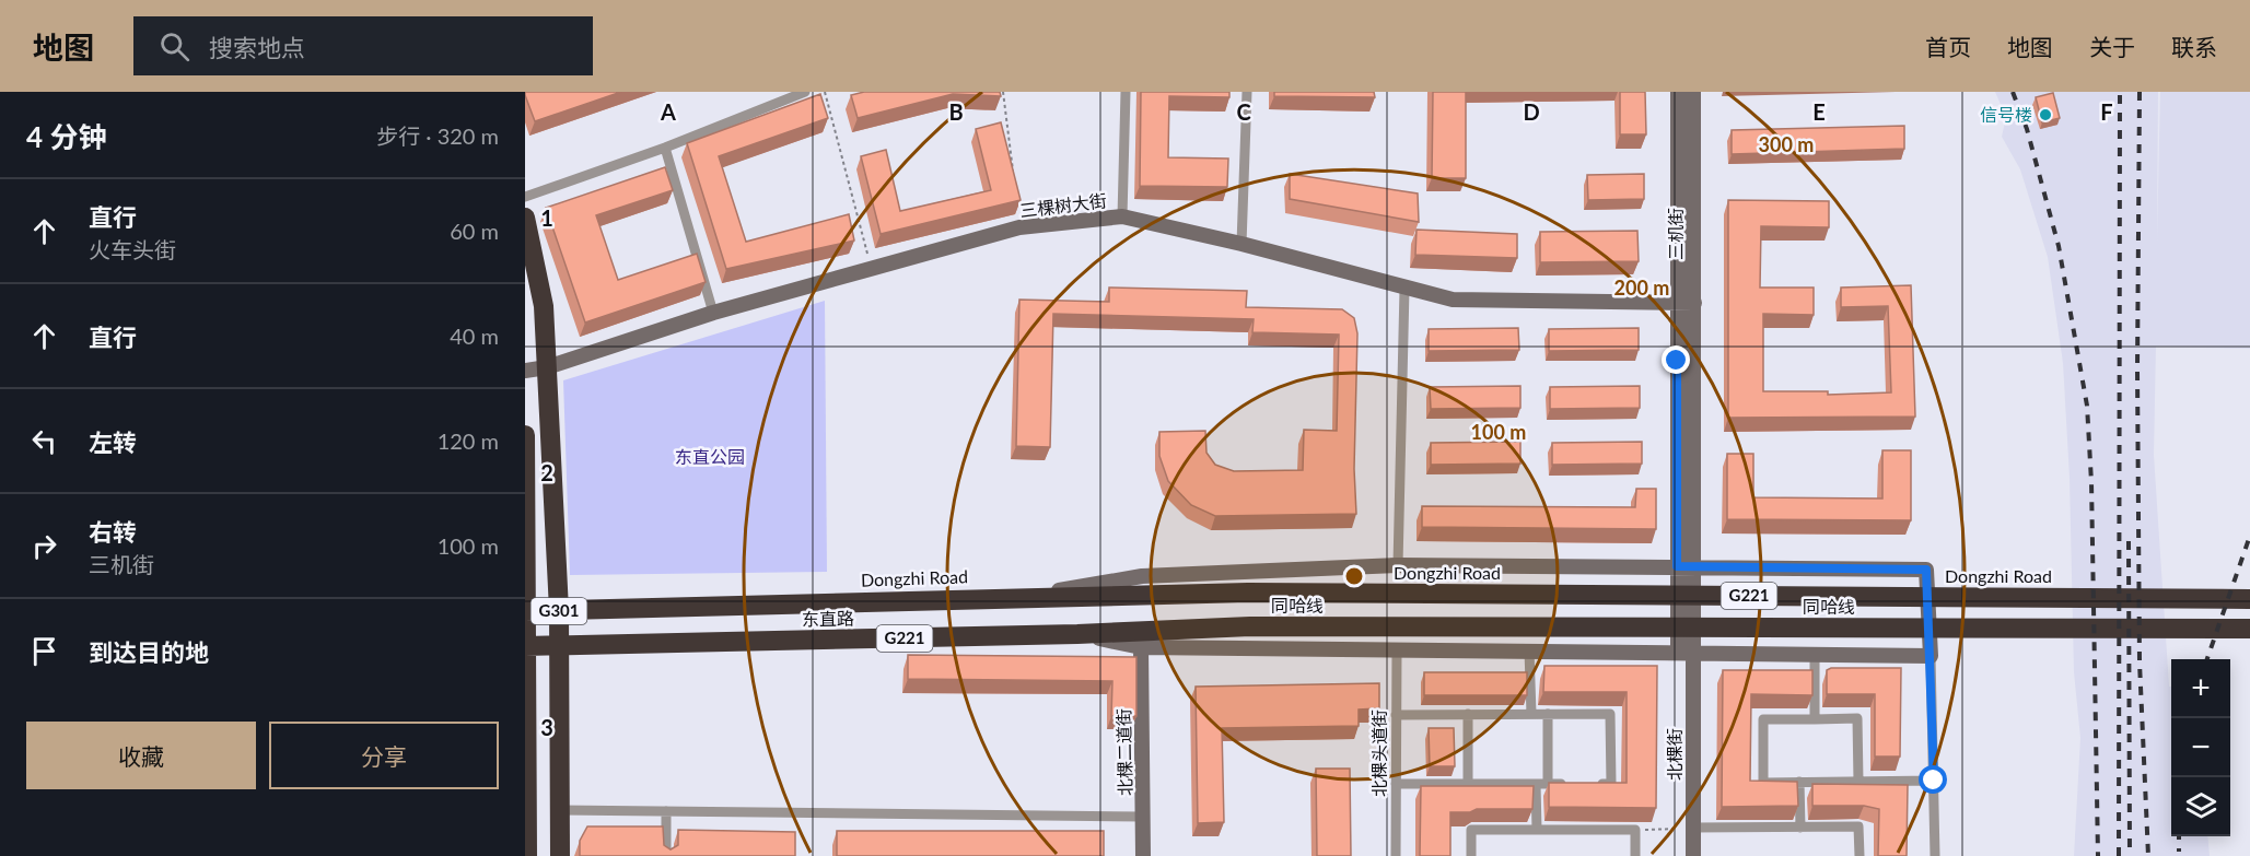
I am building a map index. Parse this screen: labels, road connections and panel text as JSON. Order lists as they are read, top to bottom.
{
  "streets": {
    "highway": [
      "Dongzhi Road",
      "G221",
      "同哈线",
      "G301",
      "东直路"
    ],
    "main road": [
      "三棵树大街",
      "三机街",
      "北棵二道街",
      "北棵街"
    ],
    "street": ["北棵头道街"]
  },
  "crossings": [
    ["三棵树大街", "三机街"],
    ["三棵树大街", "G301"],
    ["三机街", "北棵街"],
    ["Dongzhi Road", "G301"],
    ["同哈线", "东直路"],
    ["G301", "东直路"]
  ],
  "parks": ["东直公园"],
  "places": ["信号楼"],
  "page": {
    "header": "地图",
    "search": "搜索地点",
    "nav": [
      "首页",
      "地图",
      "关于",
      "联系"
    ],
    "heading": ["4 分钟", "步行 · 320 m"],
    "list": [
      ["直行", "火车头街", "60 m"],
      ["直行", "40 m"],
      ["左转", "120 m"],
      ["右转", "三机街", "100 m"],
      "到达目的地"
    ],
    "map_buttons": ["+", "−"],
    "buttons": ["收藏", "分享"]
  },
  "grid": {
    "columns": [
      "A",
      "B",
      "C",
      "D",
      "E",
      "F"
    ],
    "rows": ["1", "2", "3"]
  },
  "rings": ["300 m", "200 m", "100 m"]
}
